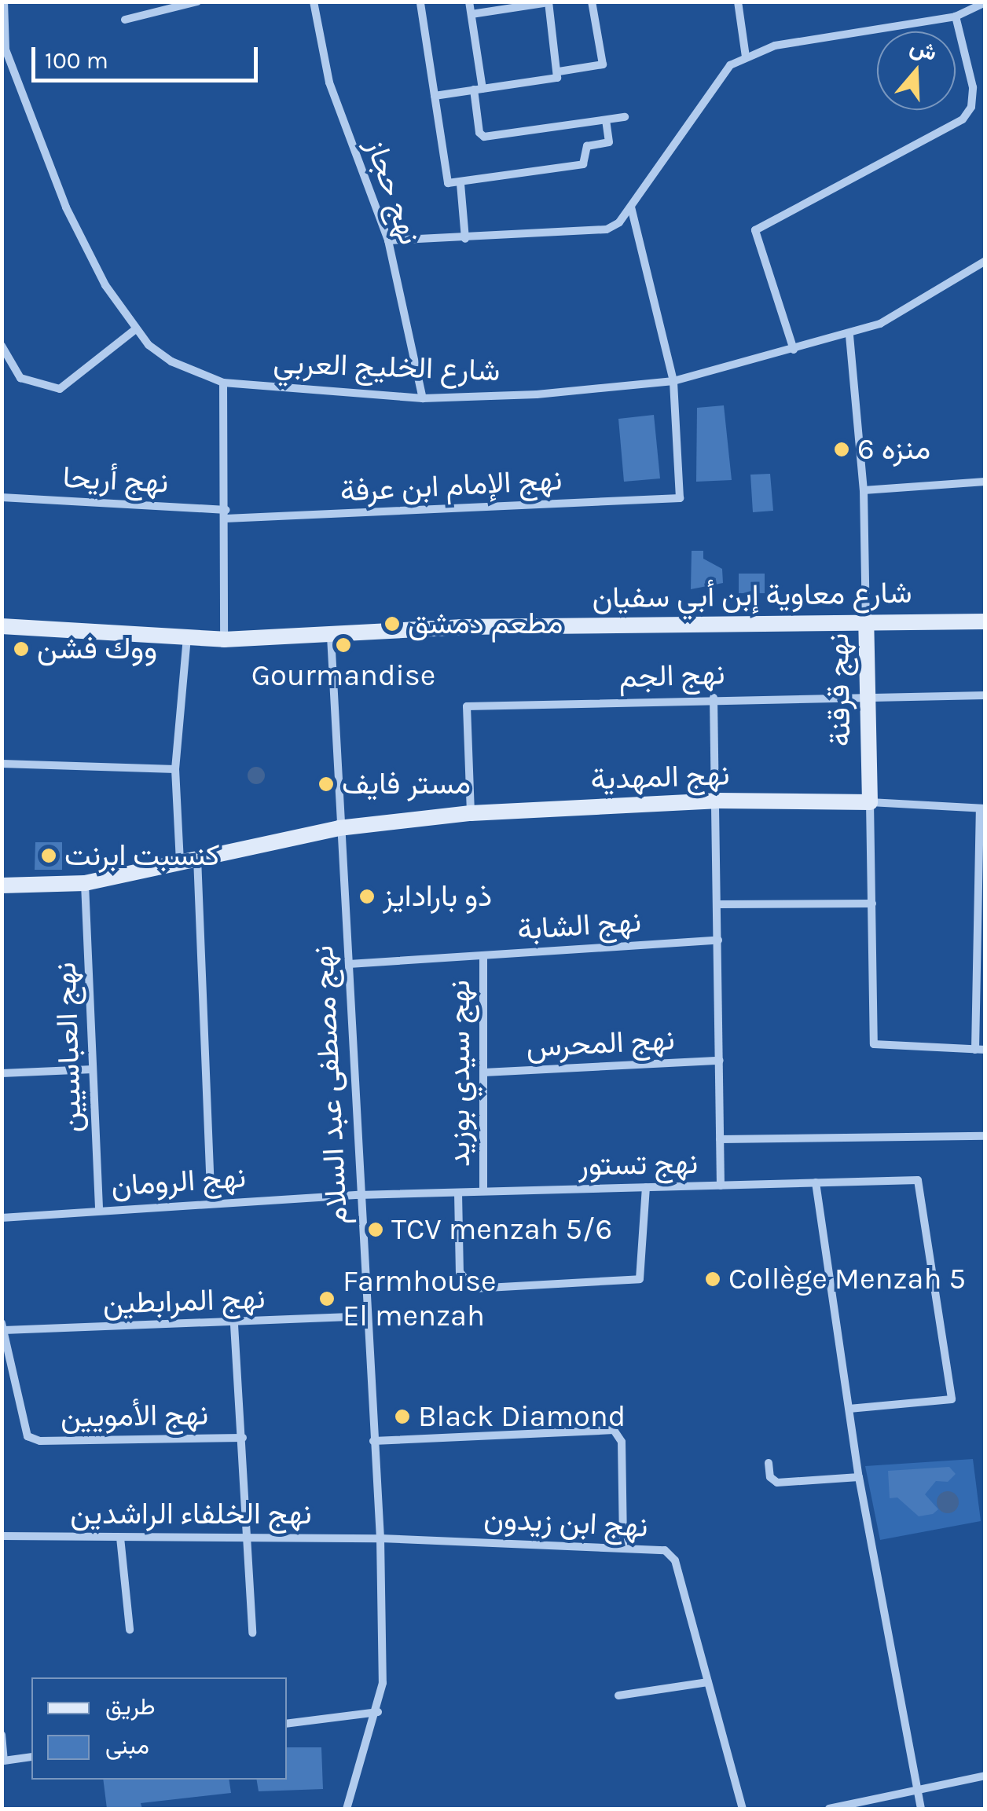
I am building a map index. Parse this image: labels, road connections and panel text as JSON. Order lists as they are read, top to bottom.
{
  "streets": {
    "street": [
      "نهج حجاز",
      "شارع الخليج العربي",
      "نهج أريحا",
      "نهج الإمام ابن عرفة",
      "شارع معاوية إبن أبي سفيان",
      "نهج الجم",
      "نهج قرقنة",
      "نهج المهدية",
      "نهج الشابة",
      "نهج المحرس",
      "نهج العباسيين",
      "نهج سيدي بوزيد",
      "نهج مصطفى عبد السلام",
      "نهج تستور",
      "نهج الرومان",
      "نهج المرابطين",
      "نهج الأمويين",
      "نهج الخلفاء الراشدين",
      "نهج ابن زيدون"
    ]
  },
  "crossings": [
    ["نهج حجاز", "شارع الخليج العربي"],
    ["شارع الخليج العربي", "نهج الإمام ابن عرفة"],
    ["شارع الخليج العربي", "نهج قرقنة"],
    ["نهج أريحا", "نهج الإمام ابن عرفة"],
    ["شارع معاوية إبن أبي سفيان", "نهج قرقنة"],
    ["شارع معاوية إبن أبي سفيان", "نهج مصطفى عبد السلام"],
    ["نهج الجم", "نهج قرقنة"],
    ["نهج الجم", "نهج المهدية"],
    ["نهج قرقنة", "نهج المهدية"],
    ["نهج المهدية", "نهج العباسيين"],
    ["نهج المهدية", "نهج مصطفى عبد السلام"],
    ["نهج الشابة", "نهج سيدي بوزيد"],
    ["نهج الشابة", "نهج مصطفى عبد السلام"],
    ["نهج المحرس", "نهج سيدي بوزيد"],
    ["نهج العباسيين", "نهج الرومان"],
    ["نهج سيدي بوزيد", "نهج تستور"],
    ["نهج مصطفى عبد السلام", "نهج تستور"],
    ["نهج مصطفى عبد السلام", "نهج الرومان"],
    ["نهج مصطفى عبد السلام", "نهج المرابطين"],
    ["نهج مصطفى عبد السلام", "نهج الخلفاء الراشدين"],
    ["نهج مصطفى عبد السلام", "نهج ابن زيدون"],
    ["نهج تستور", "نهج الرومان"],
    ["نهج المرابطين", "نهج الأمويين"],
    ["نهج الخلفاء الراشدين", "نهج ابن زيدون"]
  ],
  "places": [
    "منزه 6",
    "مطعم دمشق",
    "Gourmandise",
    "ووك فشن",
    "مستر فايف",
    "كنسبت ابرنت",
    "ذو بارادايز",
    "TCV menzah 5/6",
    "Collège Menzah 5",
    "Farmhouse El menzah",
    "Black Diamond"
  ],
  "legend": ["طريق", "مبنى"],
  "scale_bar": "100 m",
  "north": "top"
}
